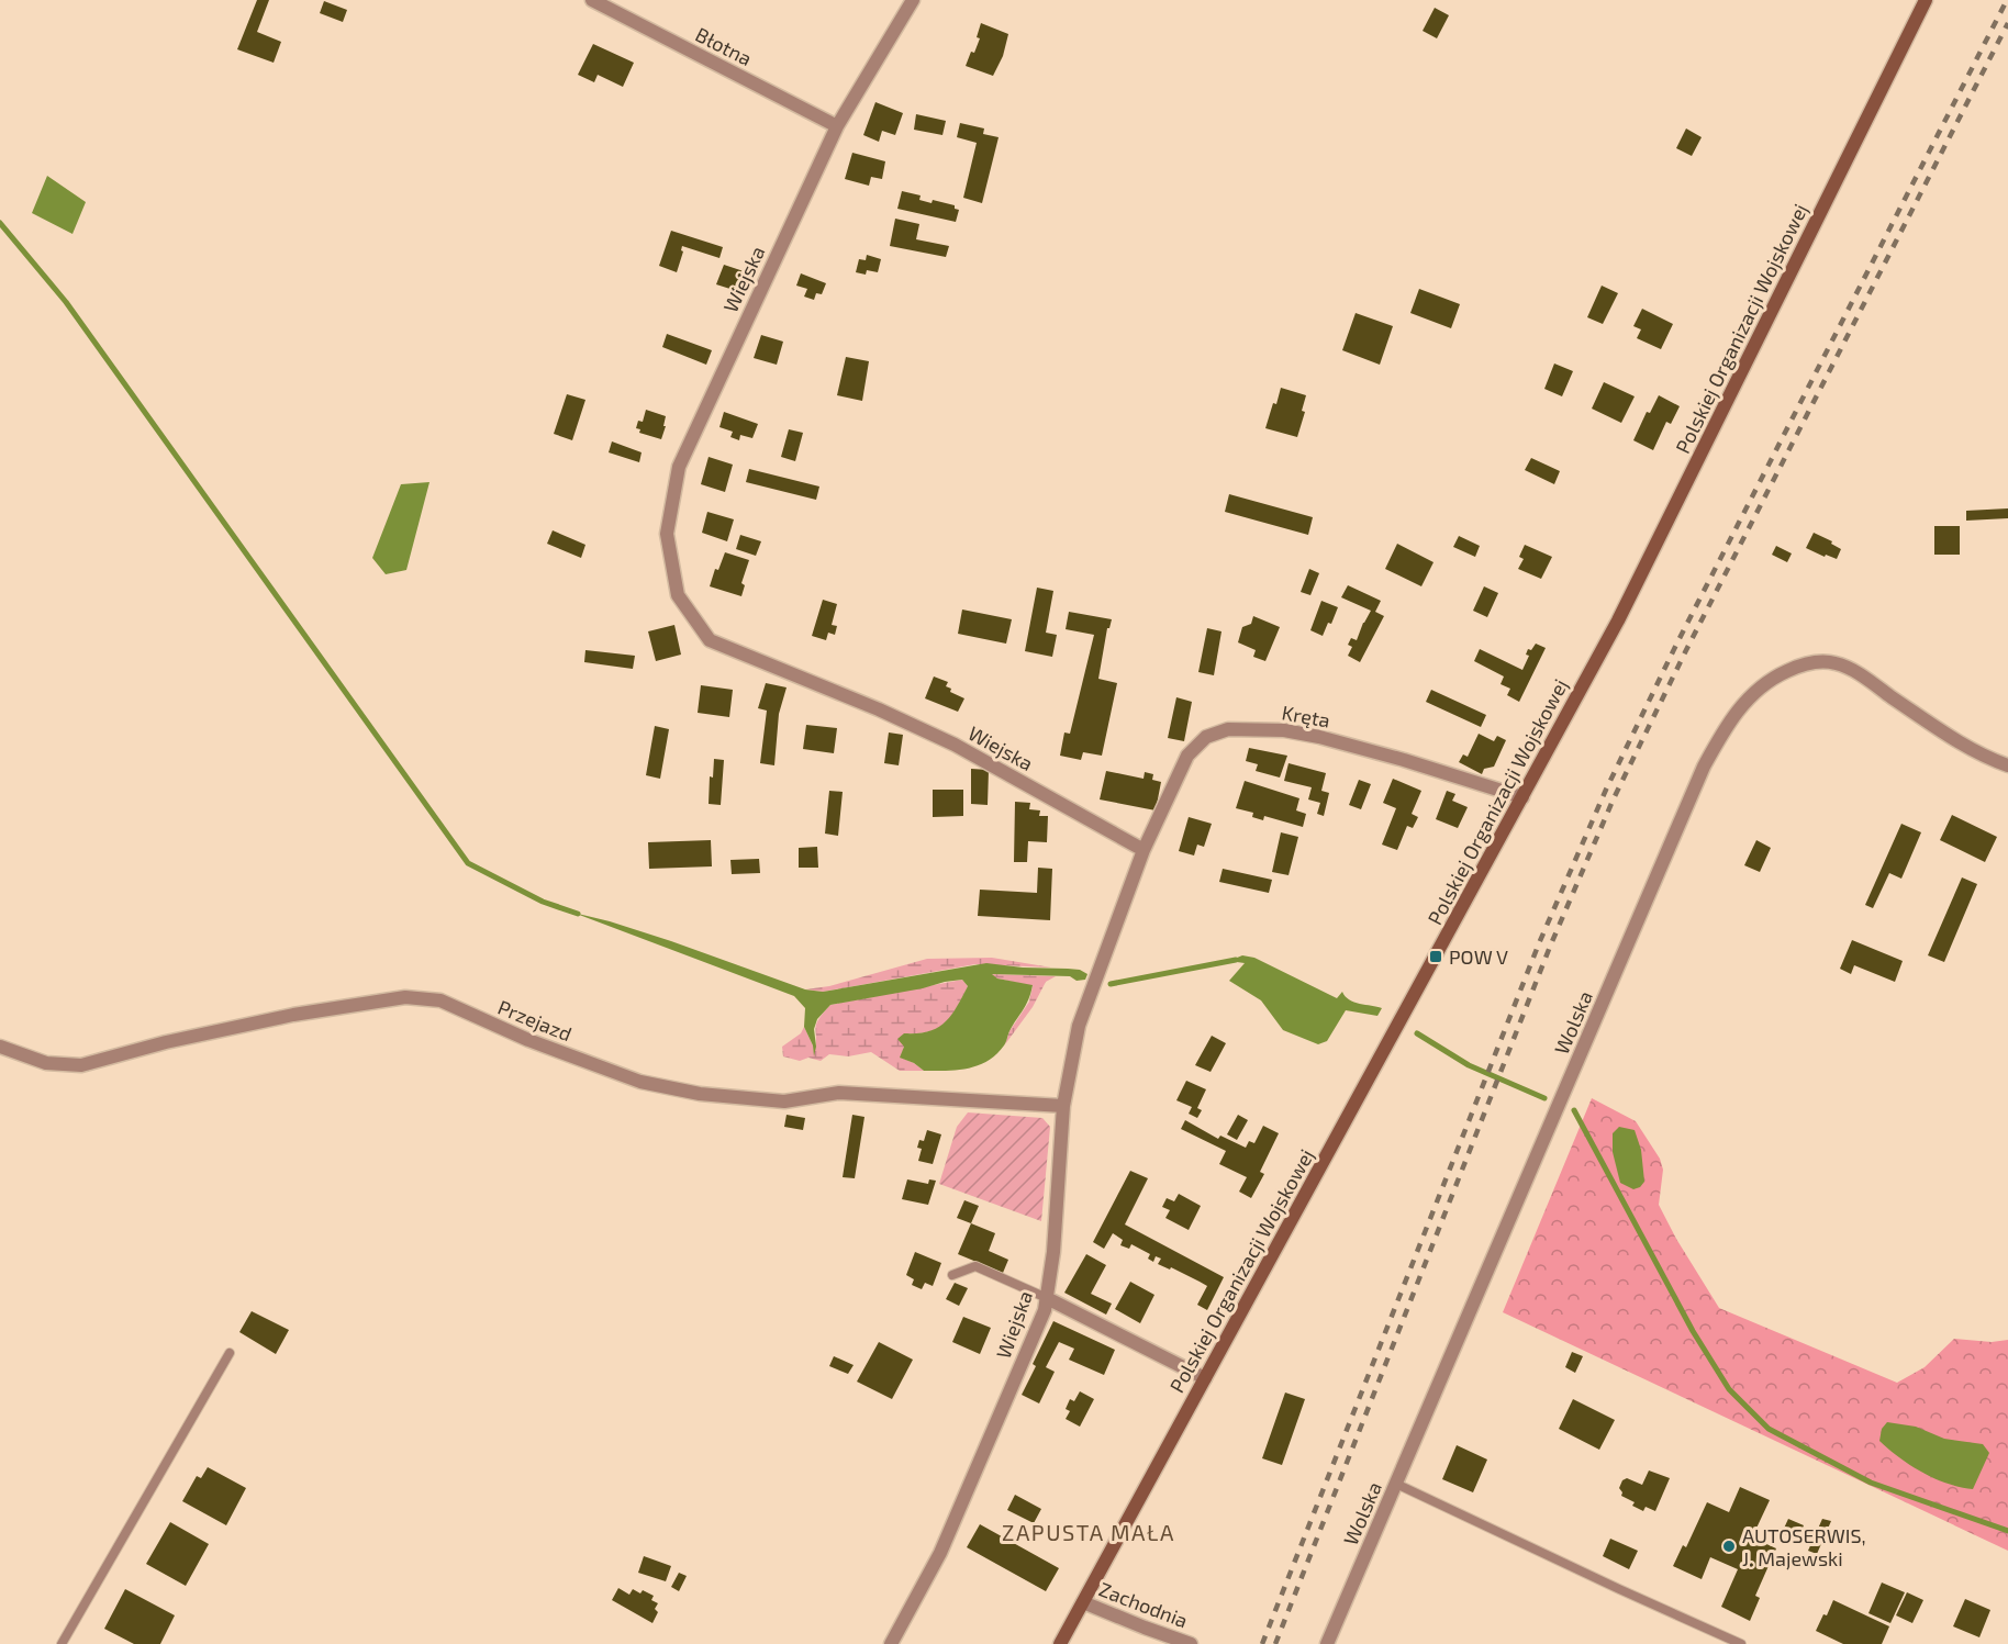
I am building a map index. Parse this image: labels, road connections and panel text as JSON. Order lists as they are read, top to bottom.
{
  "streets": {
    "main road": ["Polskiej Organizacji Wojskowej"],
    "street": [
      "Błotna",
      "Wiejska",
      "Kręta",
      "Przejazd",
      "Wolska",
      "Zachodnia"
    ]
  },
  "crossings": [
    ["Błotna", "Wiejska"],
    ["Wiejska", "Kręta"],
    ["Wiejska", "Przejazd"],
    ["Polskiej Organizacji Wojskowej", "Kręta"],
    ["Polskiej Organizacji Wojskowej", "Zachodnia"]
  ],
  "districts": ["ZAPUSTA MAŁA"],
  "places": {
    "transit": ["POW V"],
    "other": ["AUTOSERWIS, J. Majewski"]
  }
}
